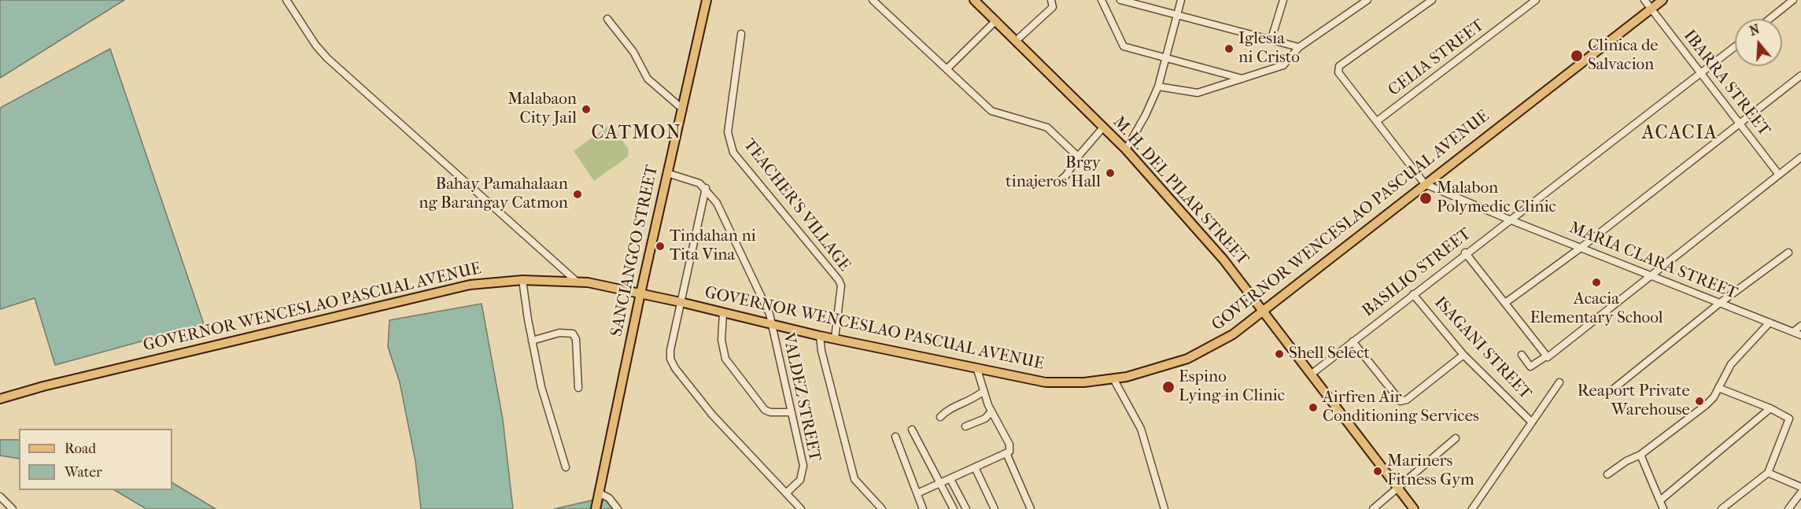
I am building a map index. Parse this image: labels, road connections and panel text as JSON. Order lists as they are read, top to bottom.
{
  "streets": {
    "main road": ["M. H. DEL PILAR STREET", "GOVERNOR WENCESLAO PASCUAL AVENUE", "SANCIANGCO STREET"],
    "street": [
      "CELIA STREET",
      "IBARRA STREET",
      "TEACHER'S VILLAGE",
      "MARIA CLARA STREET",
      "BASILIO STREET",
      "ISAGANI STREET",
      "VALDEZ STREET"
    ]
  },
  "crossings": [
    ["IBARRA STREET", "GOVERNOR WENCESLAO PASCUAL AVENUE"],
    ["IBARRA STREET", "BASILIO STREET"],
    ["M. H. DEL PILAR STREET", "GOVERNOR WENCESLAO PASCUAL AVENUE"],
    ["M. H. DEL PILAR STREET", "BASILIO STREET"],
    ["TEACHER'S VILLAGE", "GOVERNOR WENCESLAO PASCUAL AVENUE"],
    ["GOVERNOR WENCESLAO PASCUAL AVENUE", "SANCIANGCO STREET"],
    ["GOVERNOR WENCESLAO PASCUAL AVENUE", "MARIA CLARA STREET"],
    ["GOVERNOR WENCESLAO PASCUAL AVENUE", "VALDEZ STREET"],
    ["MARIA CLARA STREET", "BASILIO STREET"],
    ["BASILIO STREET", "ISAGANI STREET"]
  ],
  "districts": ["CATMON", "ACACIA"],
  "places": [
    "Iglesia ni Cristo",
    "Clinica de Salvacion",
    "Malabaon City Jail",
    "Brgy tinajeros Hall",
    "Bahay Pamahalaan ng Barangay Catmon",
    "Malabon Polymedic Clinic",
    "Tindahan ni Tita Vina",
    "Acacia Elementary School",
    "Shell Select",
    "Espino Lying-in Clinic",
    "Reaport Private Warehouse",
    "Airfren Air Conditioning Services",
    "Mariners Fitness Gym"
  ],
  "legend": ["Road", "Water"],
  "north": "top"
}
